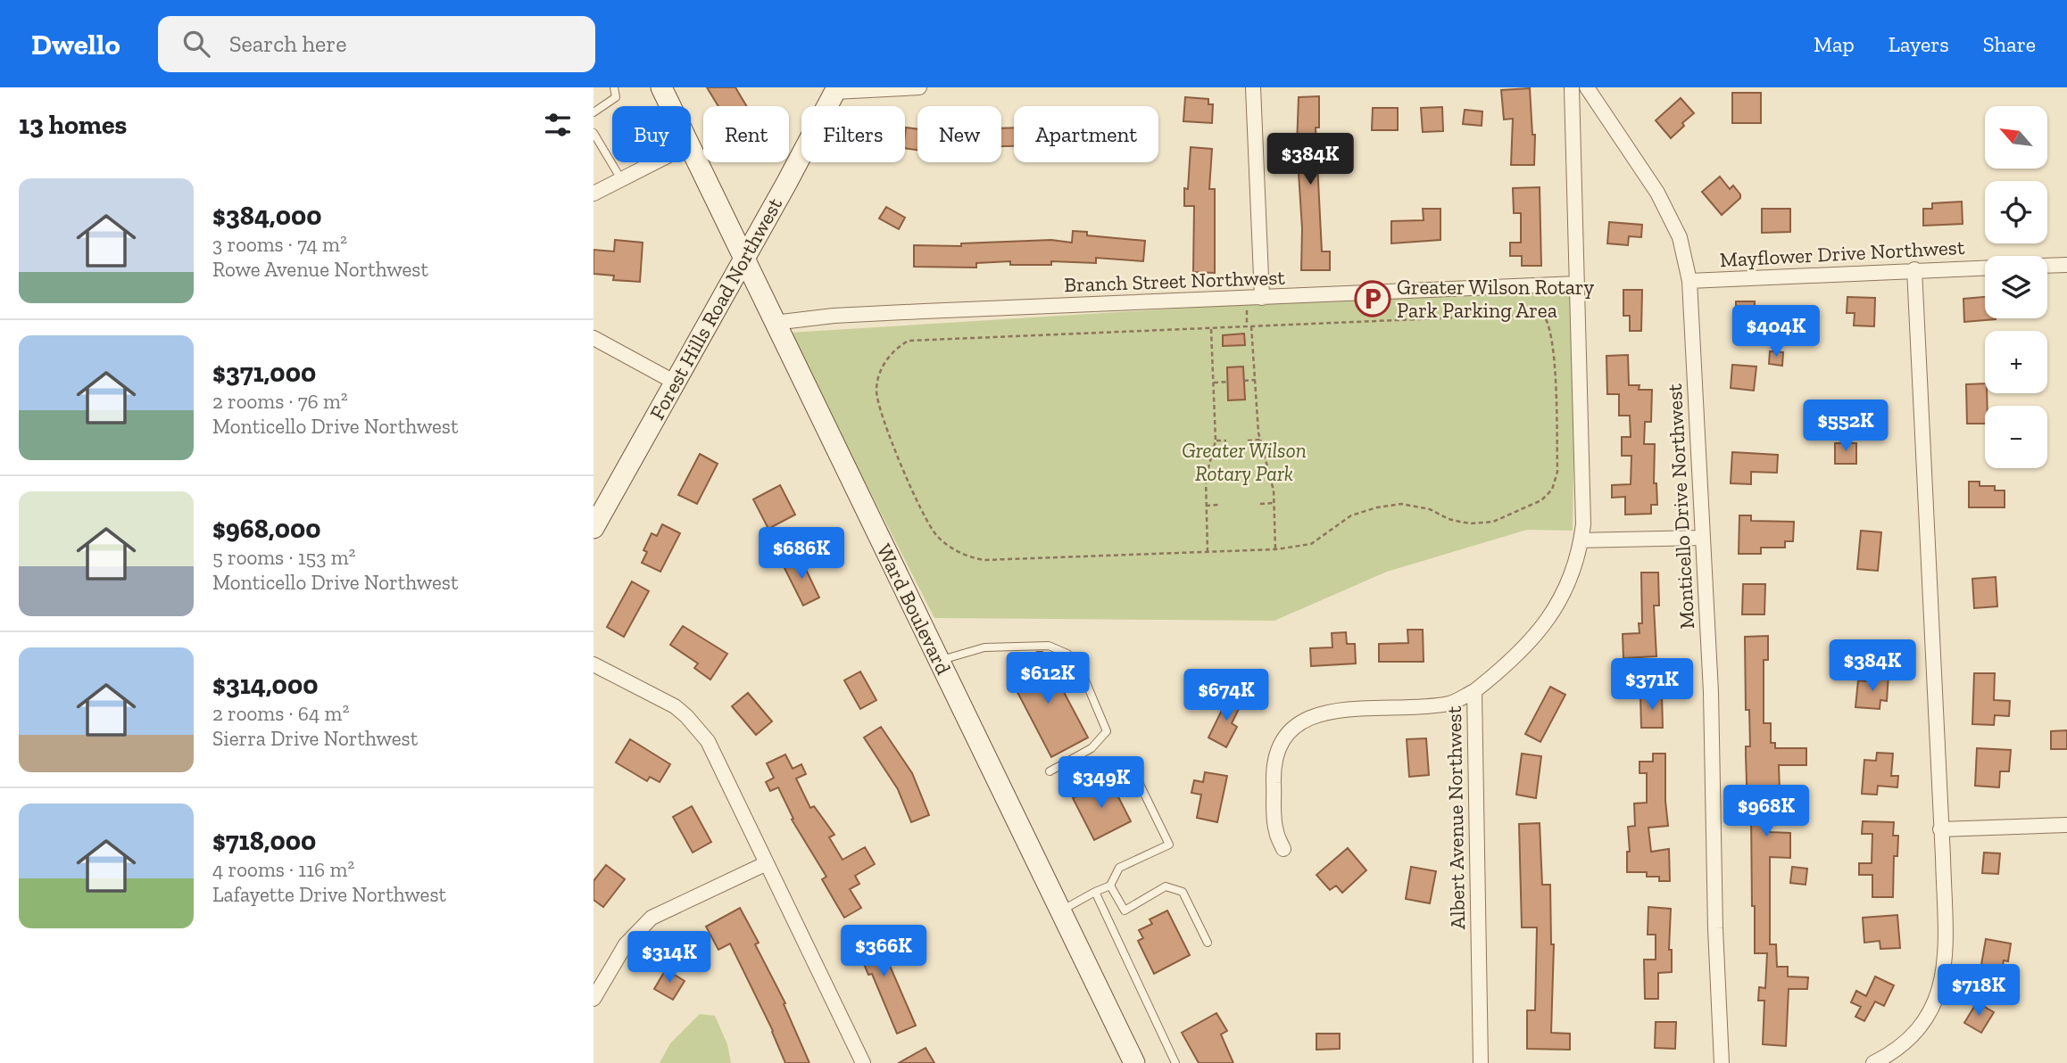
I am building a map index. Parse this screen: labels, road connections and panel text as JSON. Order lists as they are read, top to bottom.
{
  "streets": {
    "main road": ["Forest Hills Road Northwest", "Ward Boulevard"],
    "street": [
      "Mayflower Drive Northwest",
      "Branch Street Northwest",
      "Monticello Drive Northwest",
      "Albert Avenue Northwest"
    ]
  },
  "crossings": [
    ["Mayflower Drive Northwest", "Monticello Drive Northwest"],
    ["Branch Street Northwest", "Ward Boulevard"],
    ["Branch Street Northwest", "Albert Avenue Northwest"],
    ["Forest Hills Road Northwest", "Ward Boulevard"]
  ],
  "parks": ["Greater Wilson Rotary Park"],
  "places": {
    "parking": ["Greater Wilson Rotary Park Parking Area"]
  },
  "north": "top left",
  "page": {
    "header": "Dwello",
    "search": "Search here",
    "nav": ["Map", "Layers", "Share"],
    "heading": "13 homes",
    "map_buttons": ["+", "−"],
    "chip": [
      "Buy",
      "Rent",
      "Filters",
      "New",
      "Apartment"
    ],
    "price": [
      "$384K",
      "$404K",
      "$552K",
      "$686K",
      "$384K",
      "$612K",
      "$371K",
      "$674K",
      "$349K",
      "$968K",
      "$366K",
      "$314K",
      "$718K"
    ],
    "list": [
      {
        "name": "$384,000",
        "note": "3 rooms · 74 m² · Rowe Avenue Northwest"
      },
      {
        "name": "$371,000",
        "note": "2 rooms · 76 m² · Monticello Drive Northwest"
      },
      {
        "name": "$968,000",
        "note": "5 rooms · 153 m² · Monticello Drive Northwest"
      },
      {
        "name": "$314,000",
        "note": "2 rooms · 64 m² · Sierra Drive Northwest"
      },
      {
        "name": "$718,000",
        "note": "4 rooms · 116 m² · Lafayette Drive Northwest"
      }
    ]
  }
}
